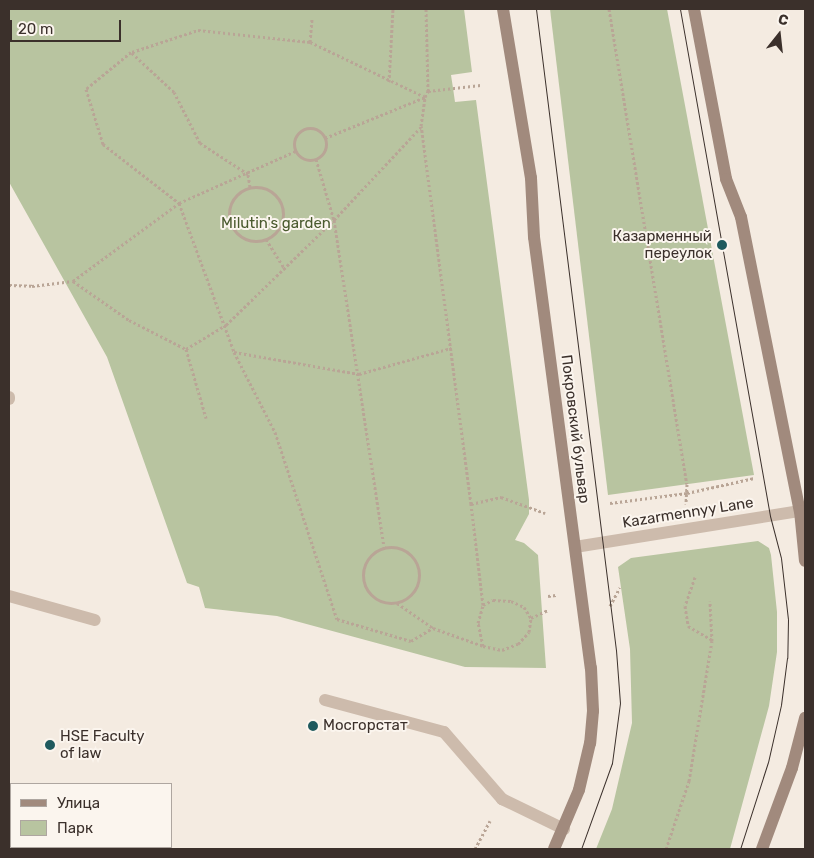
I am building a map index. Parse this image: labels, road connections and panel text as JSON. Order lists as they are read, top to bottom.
{
  "streets": {
    "main road": ["Покровский бульвар"],
    "street": ["Kazarmennyy Lane"]
  },
  "crossings": [
    ["Покровский бульвар", "Kazarmennyy Lane"]
  ],
  "parks": ["Milutin's garden"],
  "places": ["Казарменный переулок", "Мосгорстат", "HSE Faculty of law"],
  "legend": ["Улица", "Парк"],
  "scale_bar": "20 m",
  "north": "top"
}
